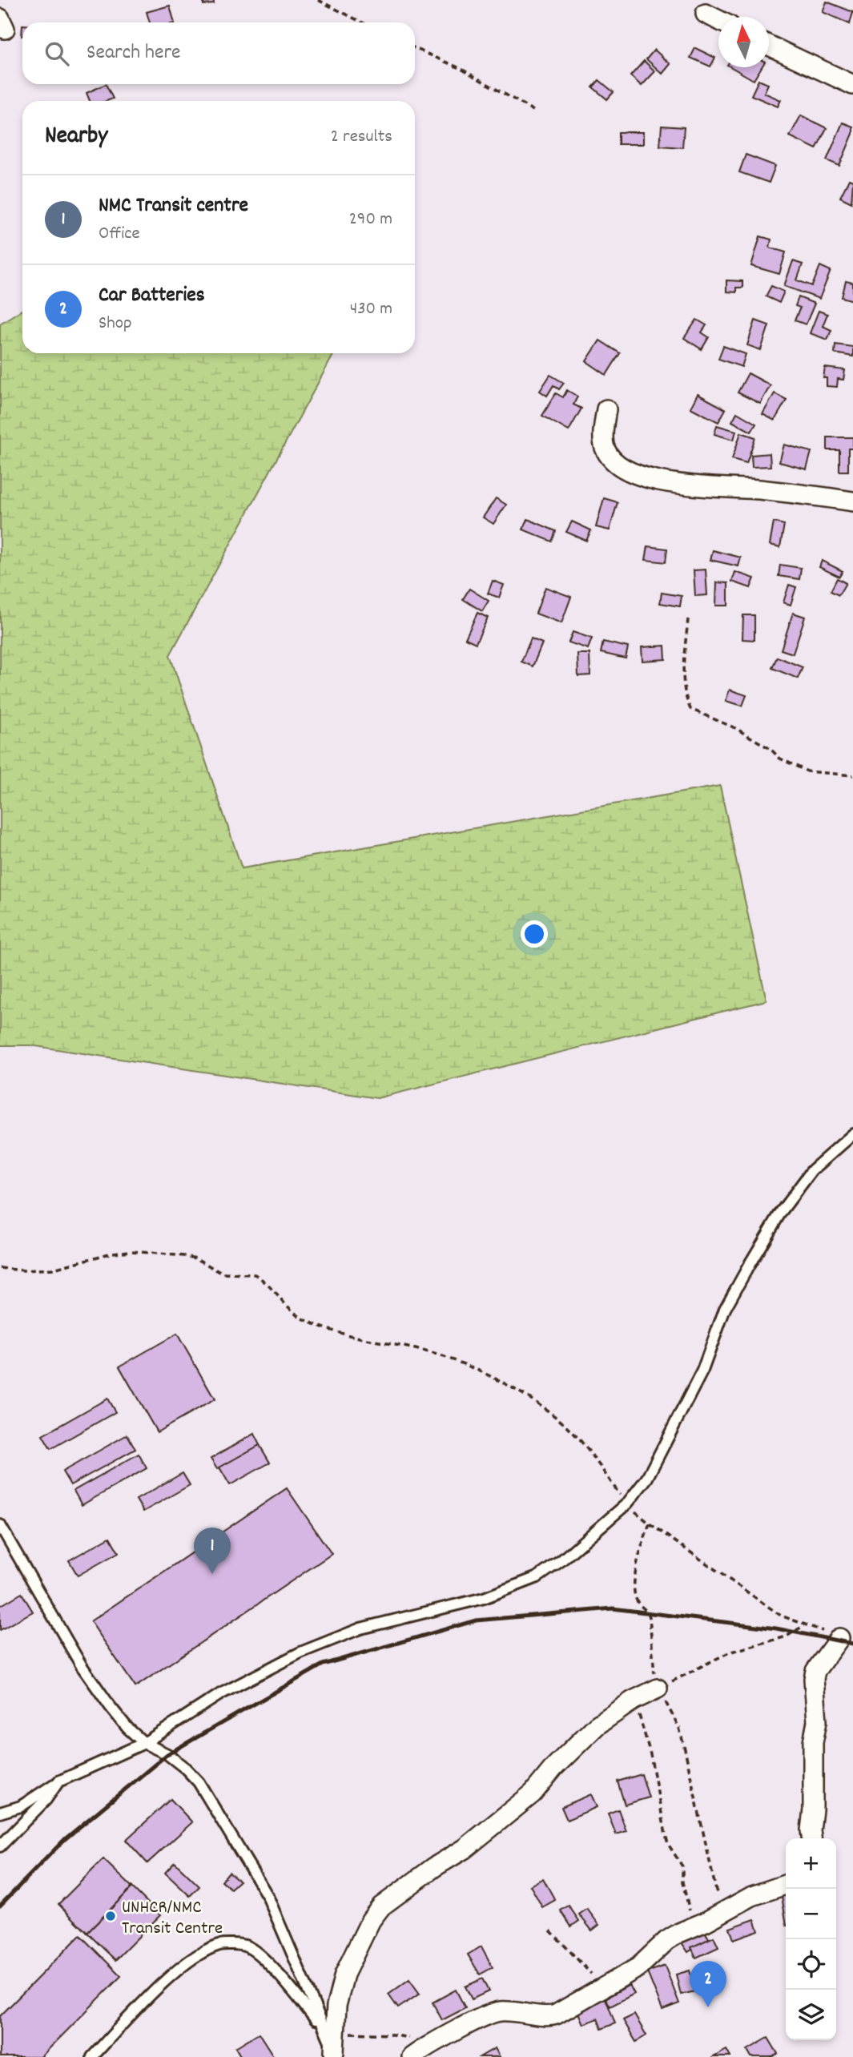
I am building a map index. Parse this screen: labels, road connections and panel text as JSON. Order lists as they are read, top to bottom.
{
  "places": ["UNHCR/NMC Transit Centre"],
  "north": "top",
  "page": {
    "search": "Search here",
    "heading": ["Nearby", "2 results"],
    "list": [
      {
        "mark": "1",
        "name": "NMC Transit centre",
        "note": "Office",
        "value": "290 m"
      },
      {
        "mark": "2",
        "name": "Car Batteries",
        "note": "Shop",
        "value": "430 m"
      }
    ],
    "pins": ["1", "2"],
    "map_buttons": ["+", "−"]
  }
}
